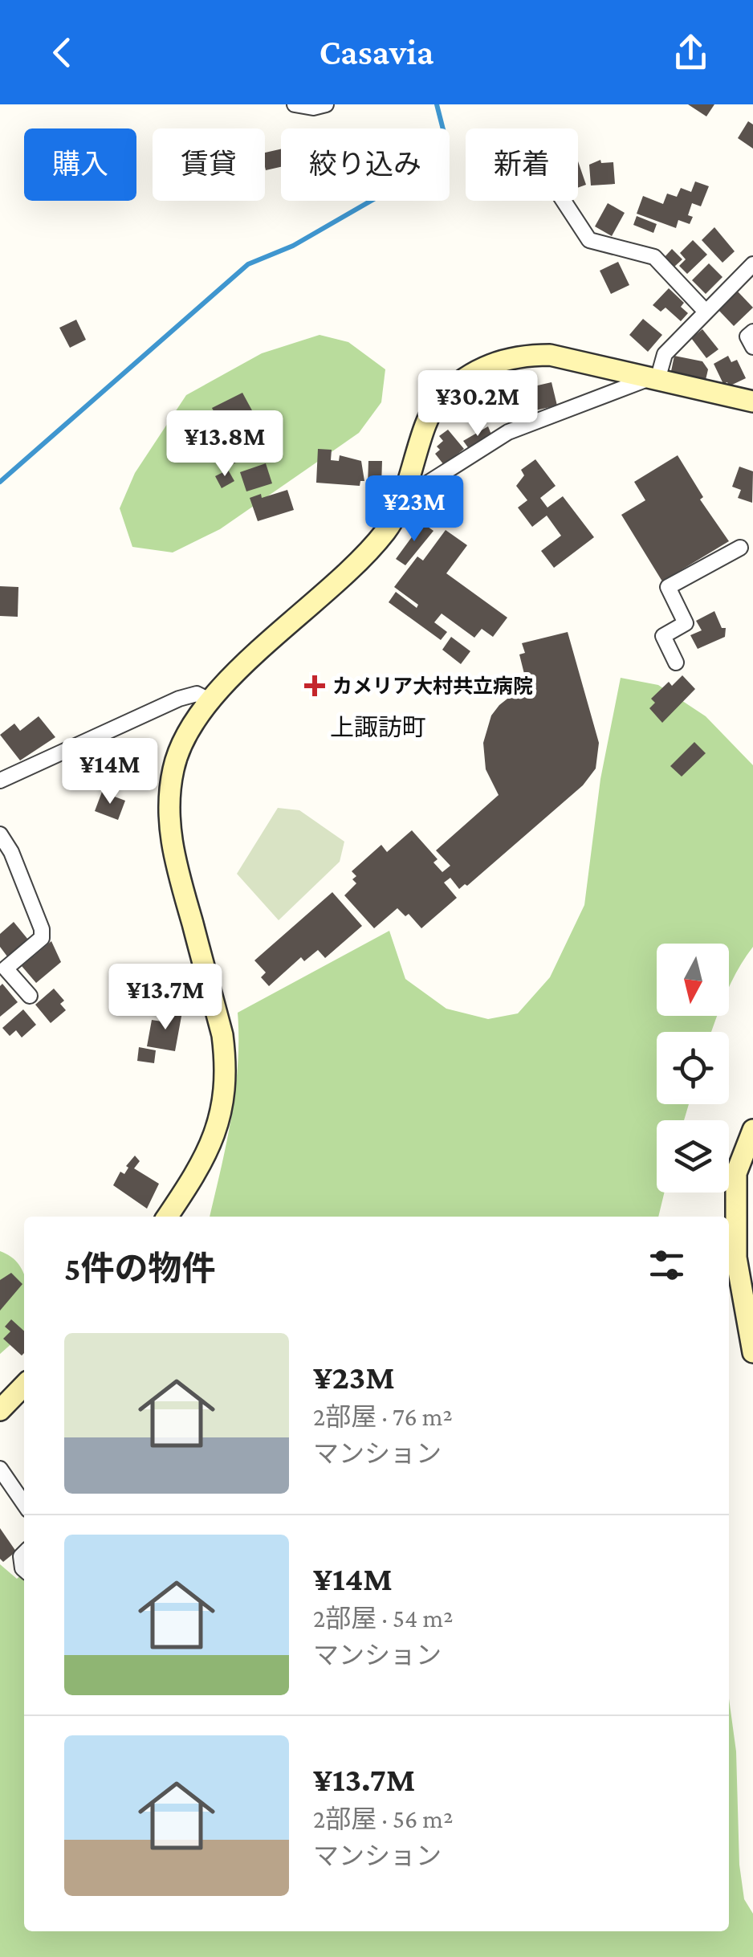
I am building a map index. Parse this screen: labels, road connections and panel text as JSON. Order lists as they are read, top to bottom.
{
  "districts": ["上諏訪町"],
  "places": {
    "health": ["カメリア大村共立病院"]
  },
  "north": "bottom",
  "page": {
    "header": "Casavia",
    "chip": [
      "購入",
      "賃貸",
      "絞り込み",
      "新着"
    ],
    "price": [
      "¥30.2M",
      "¥13.8M",
      "¥23M",
      "¥14M",
      "¥13.7M"
    ],
    "heading": "5件の物件",
    "list": [
      {
        "name": "¥23M",
        "note": "2部屋 · 76 m² · マンション"
      },
      {
        "name": "¥14M",
        "note": "2部屋 · 54 m² · マンション"
      },
      {
        "name": "¥13.7M",
        "note": "2部屋 · 56 m² · マンション"
      }
    ]
  }
}
